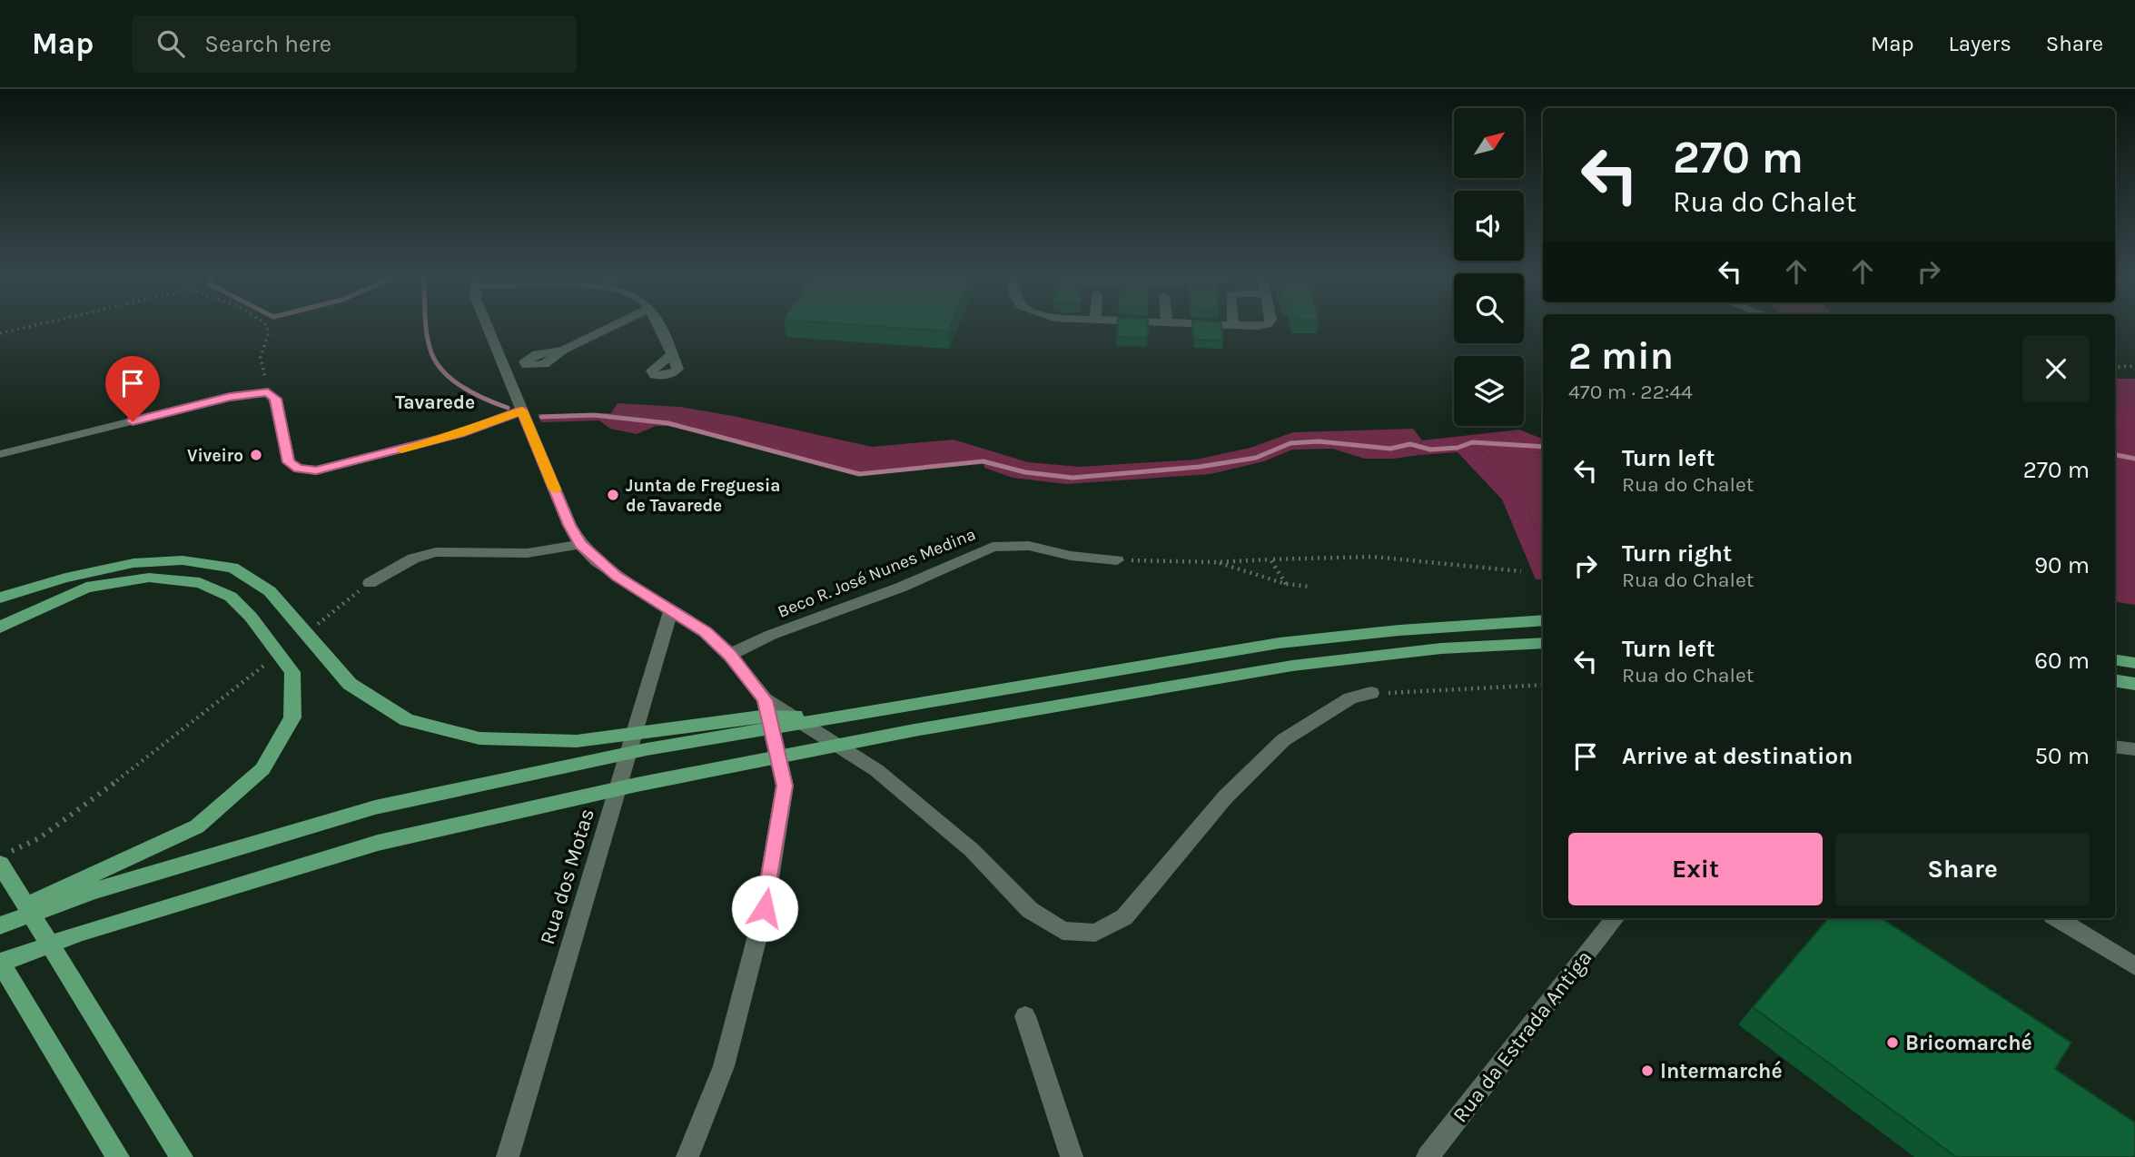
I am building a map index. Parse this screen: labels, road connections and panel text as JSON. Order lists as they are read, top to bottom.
{
  "streets": {
    "street": ["Beco R. José Nunes Medina", "Rua dos Motas", "Rua da Estrada Antiga"]
  },
  "districts": ["Tavarede"],
  "places": [
    "Viveiro",
    "Junta de Freguesia de Tavarede",
    "Bricomarché",
    "Intermarché"
  ],
  "north": "top right",
  "page": {
    "header": "Map",
    "search": "Search here",
    "nav": ["Map", "Layers", "Share"],
    "turn": ["270 m", "Rua do Chalet"],
    "heading": ["2 min", "470 m · 22:44"],
    "list": [
      {
        "name": "Turn left",
        "note": "Rua do Chalet",
        "value": "270 m"
      },
      {
        "name": "Turn right",
        "note": "Rua do Chalet",
        "value": "90 m"
      },
      {
        "name": "Turn left",
        "note": "Rua do Chalet",
        "value": "60 m"
      },
      {
        "name": "Arrive at destination",
        "value": "50 m"
      }
    ],
    "buttons": ["Exit", "Share"]
  }
}
